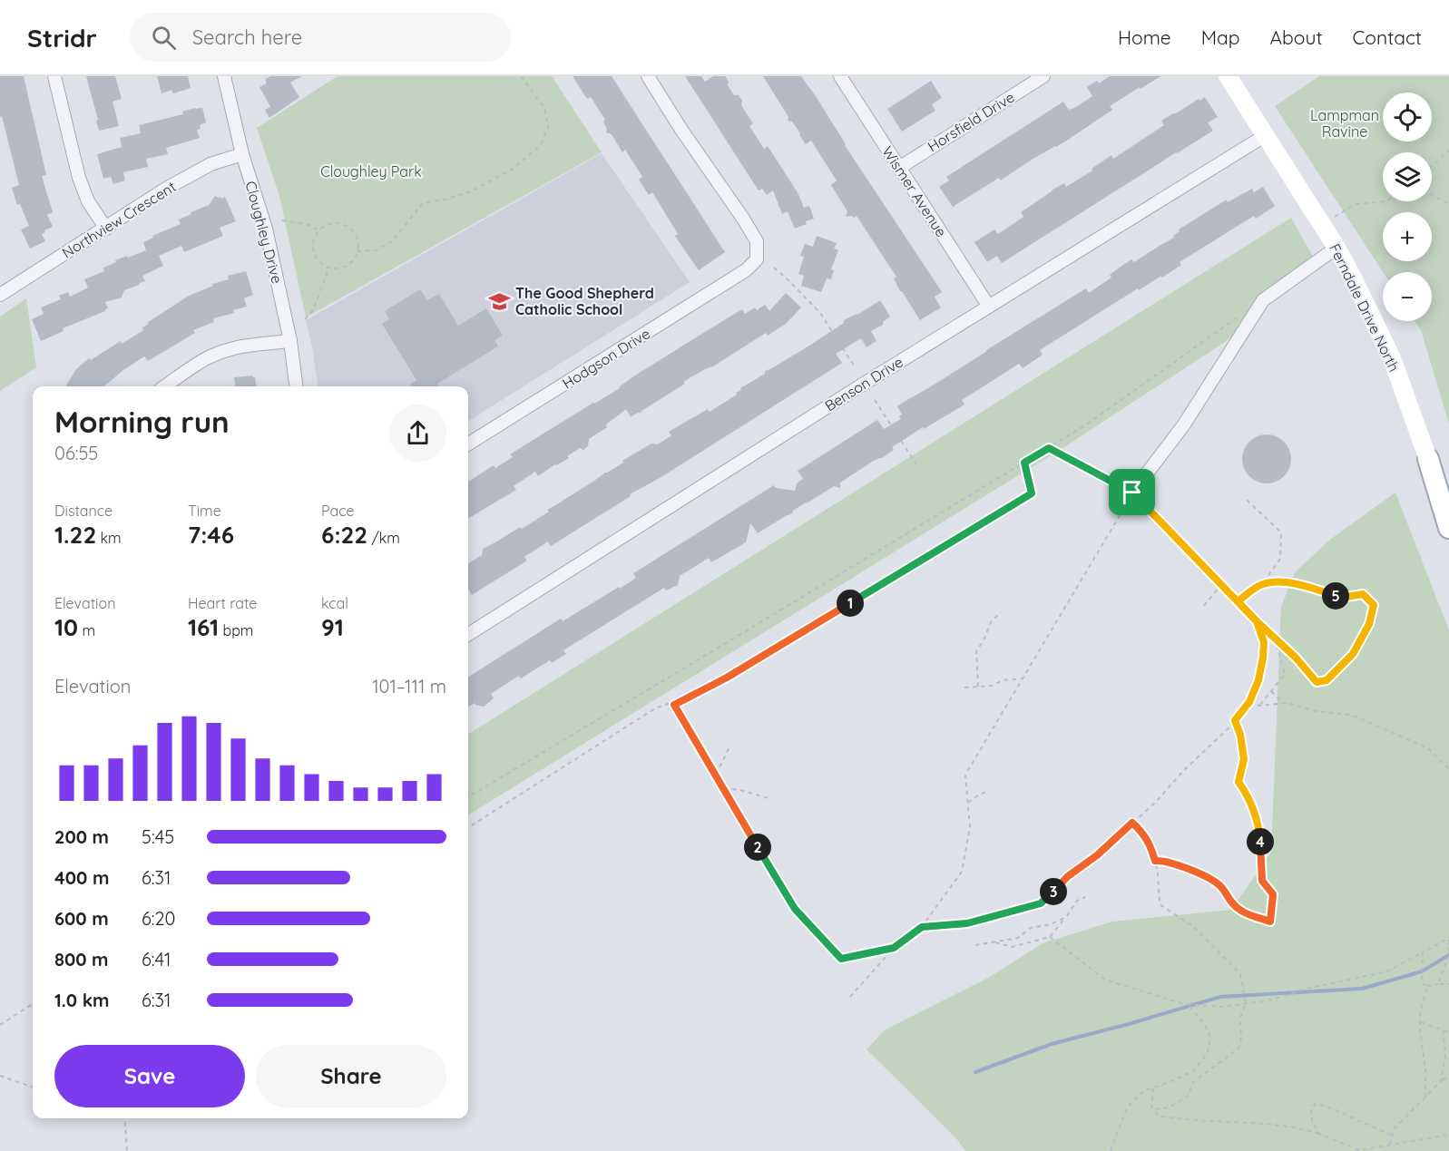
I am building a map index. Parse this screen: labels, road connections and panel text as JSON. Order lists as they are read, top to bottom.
{
  "streets": {
    "main road": ["Ferndale Drive North"],
    "street": [
      "Horsfield Drive",
      "Wismer Avenue",
      "Northview Crescent",
      "Cloughley Drive",
      "Hodgson Drive",
      "Benson Drive"
    ]
  },
  "crossings": [
    ["Horsfield Drive", "Wismer Avenue"],
    ["Wismer Avenue", "Benson Drive"],
    ["Northview Crescent", "Cloughley Drive"],
    ["Ferndale Drive North", "Benson Drive"]
  ],
  "parks": ["Lampman Ravine", "Cloughley Park"],
  "places": {
    "school or university": ["The Good Shepherd Catholic School"]
  },
  "page": {
    "header": "Stridr",
    "search": "Search here",
    "nav": [
      "Home",
      "Map",
      "About",
      "Contact"
    ],
    "map_buttons": ["+", "−"],
    "heading": ["Morning run", "06:55"],
    "stats": [
      ["Distance", "1.22 km"],
      ["Time", "7:46"],
      ["Pace", "6:22 /km"],
      ["Elevation", "10 m"],
      ["Heart rate", "161 bpm"],
      ["kcal", "91"]
    ],
    "pins": [
      "5",
      "1",
      "4",
      "2",
      "3"
    ],
    "chart": ["Elevation", "101–111 m"],
    "list": [
      {
        "name": "200 m",
        "note": "5:45"
      },
      {
        "name": "400 m",
        "note": "6:31"
      },
      {
        "name": "600 m",
        "note": "6:20"
      },
      {
        "name": "800 m",
        "note": "6:41"
      },
      {
        "name": "1.0 km",
        "note": "6:31"
      }
    ],
    "buttons": ["Save", "Share"]
  }
}
